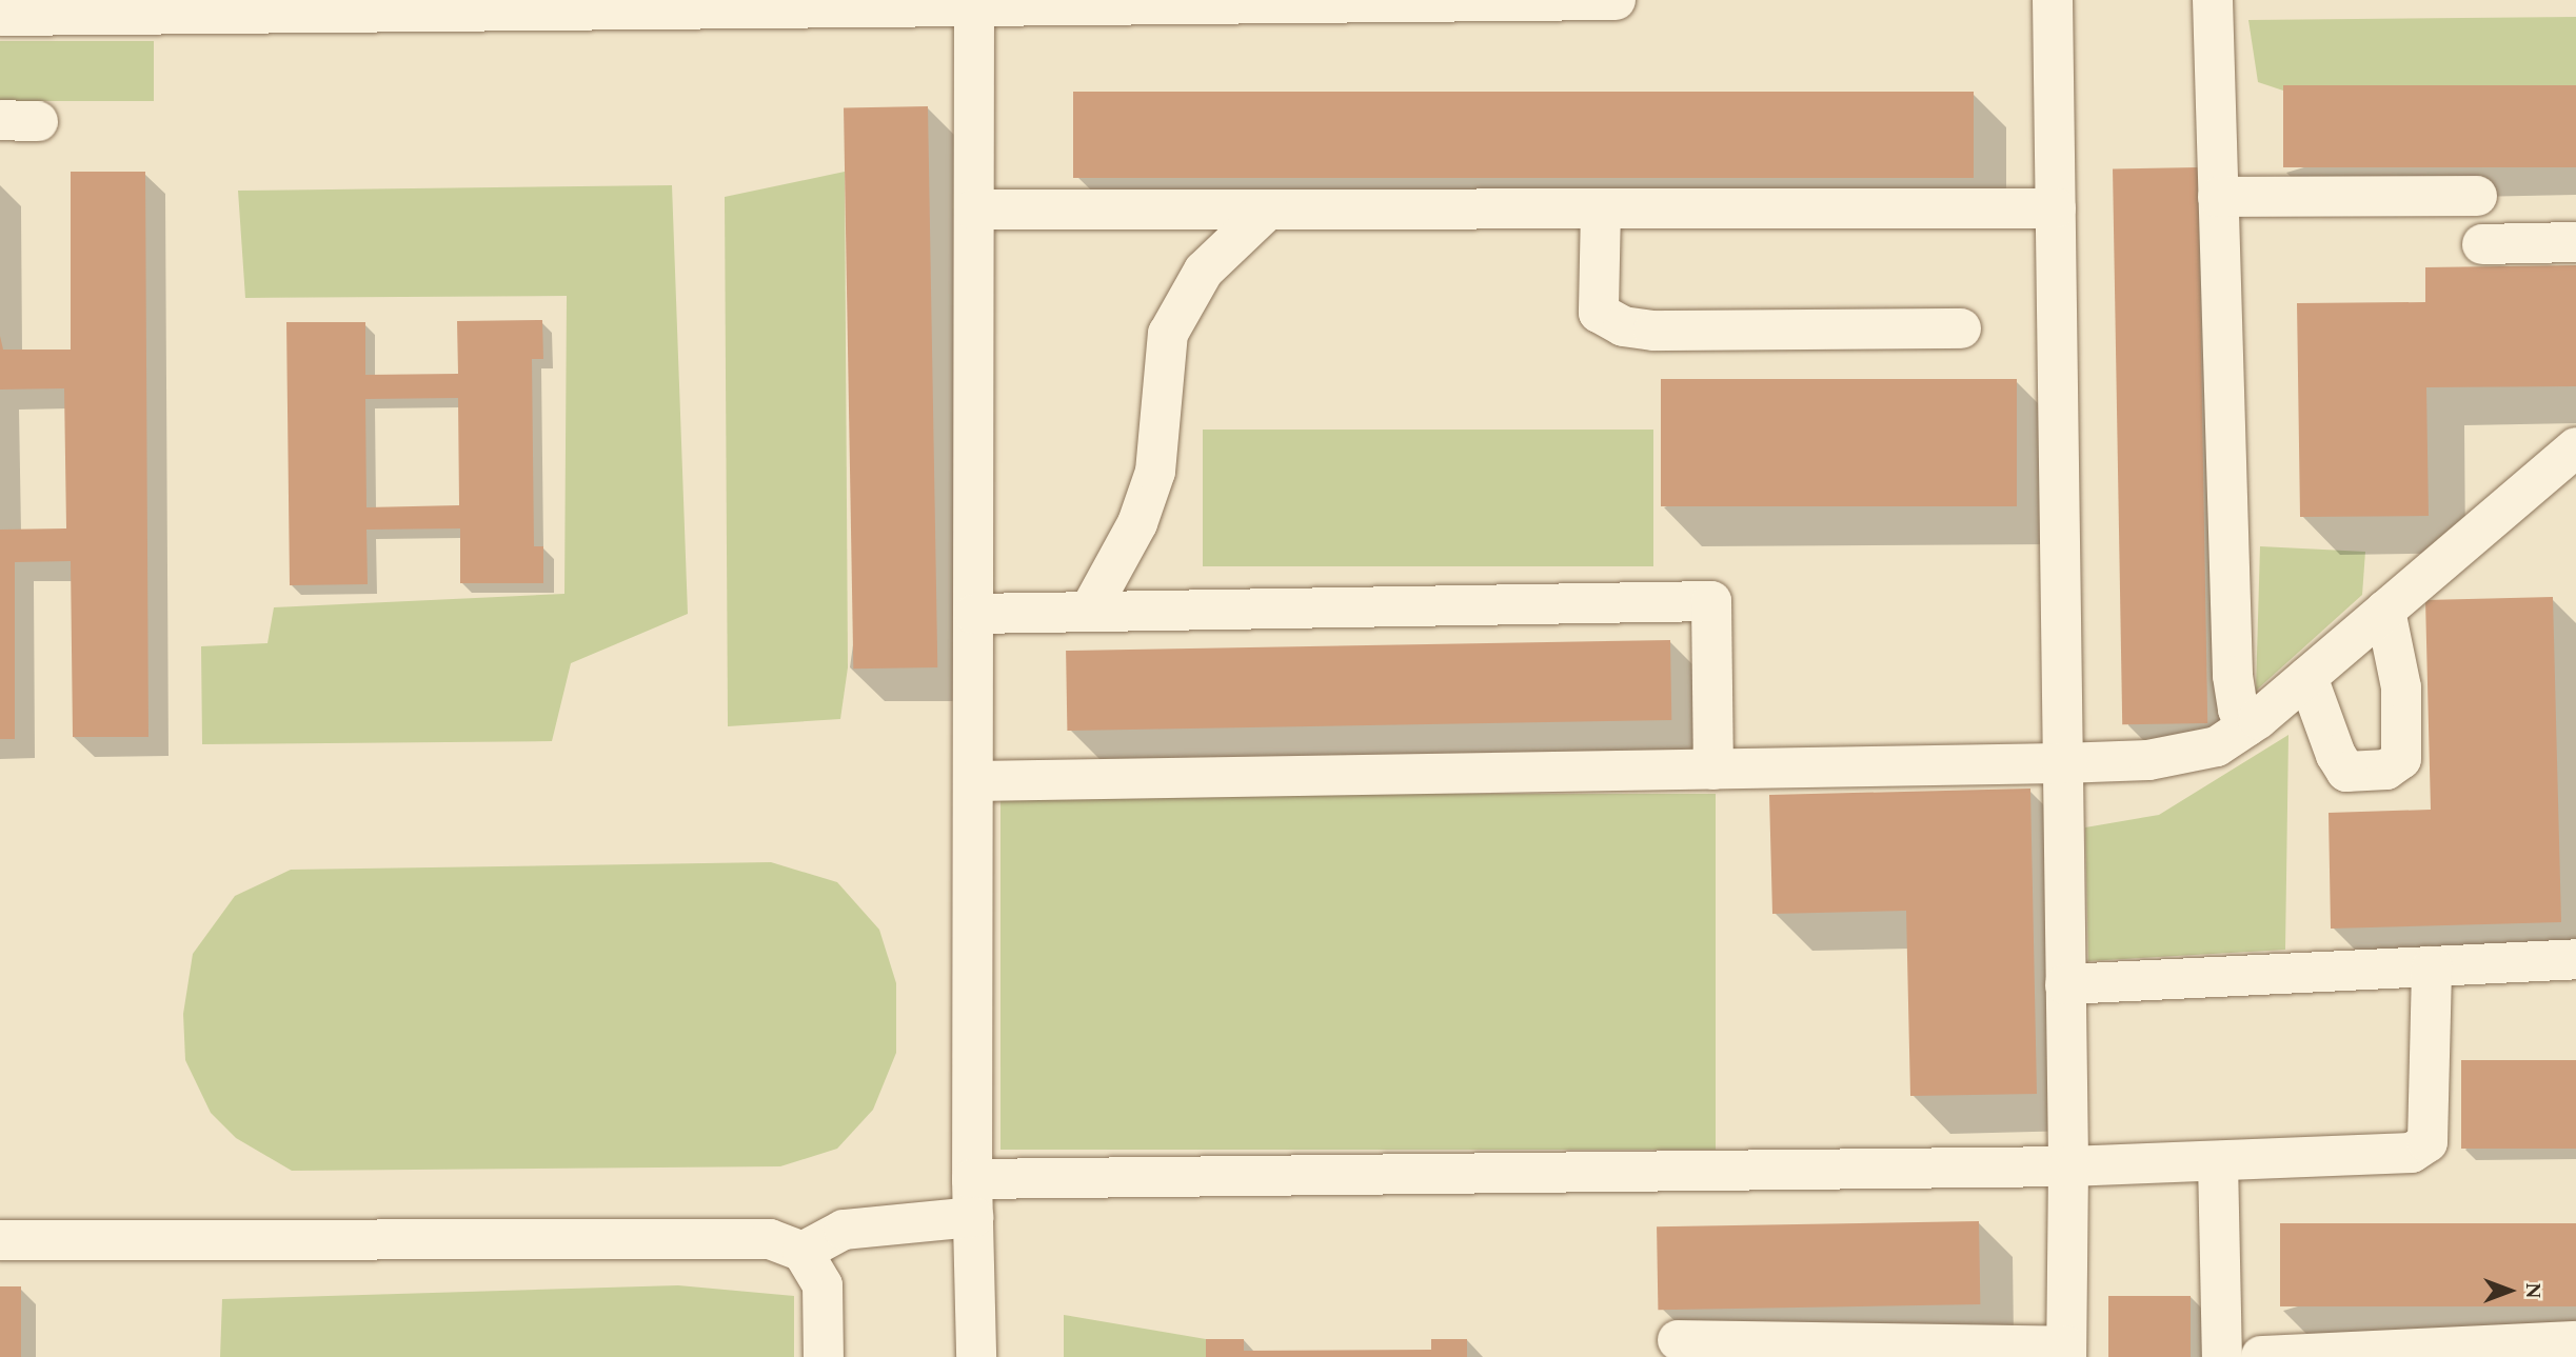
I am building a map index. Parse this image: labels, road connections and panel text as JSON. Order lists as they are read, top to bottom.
{
  "north": "right"
}
